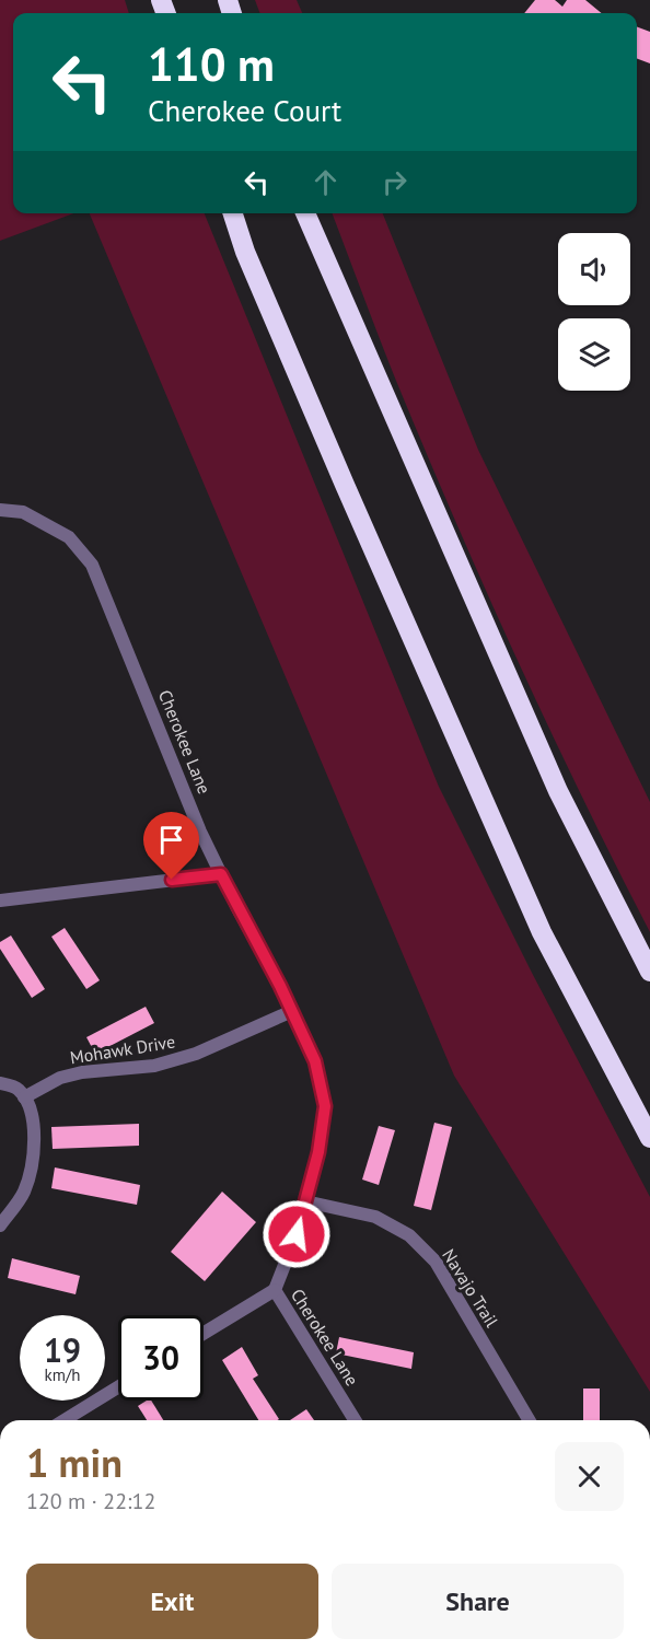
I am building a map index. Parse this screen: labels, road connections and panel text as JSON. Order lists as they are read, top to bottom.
{
  "streets": {
    "street": ["Cherokee Lane", "Mohawk Drive", "Navajo Trail"]
  },
  "crossings": [
    ["Cherokee Lane", "Mohawk Drive"],
    ["Cherokee Lane", "Navajo Trail"]
  ],
  "page": {
    "turn": ["110 m", "Cherokee Court"],
    "speed": "19 km/h",
    "limit": "30",
    "heading": ["1 min", "120 m · 22:12"],
    "buttons": ["Exit", "Share"]
  }
}
